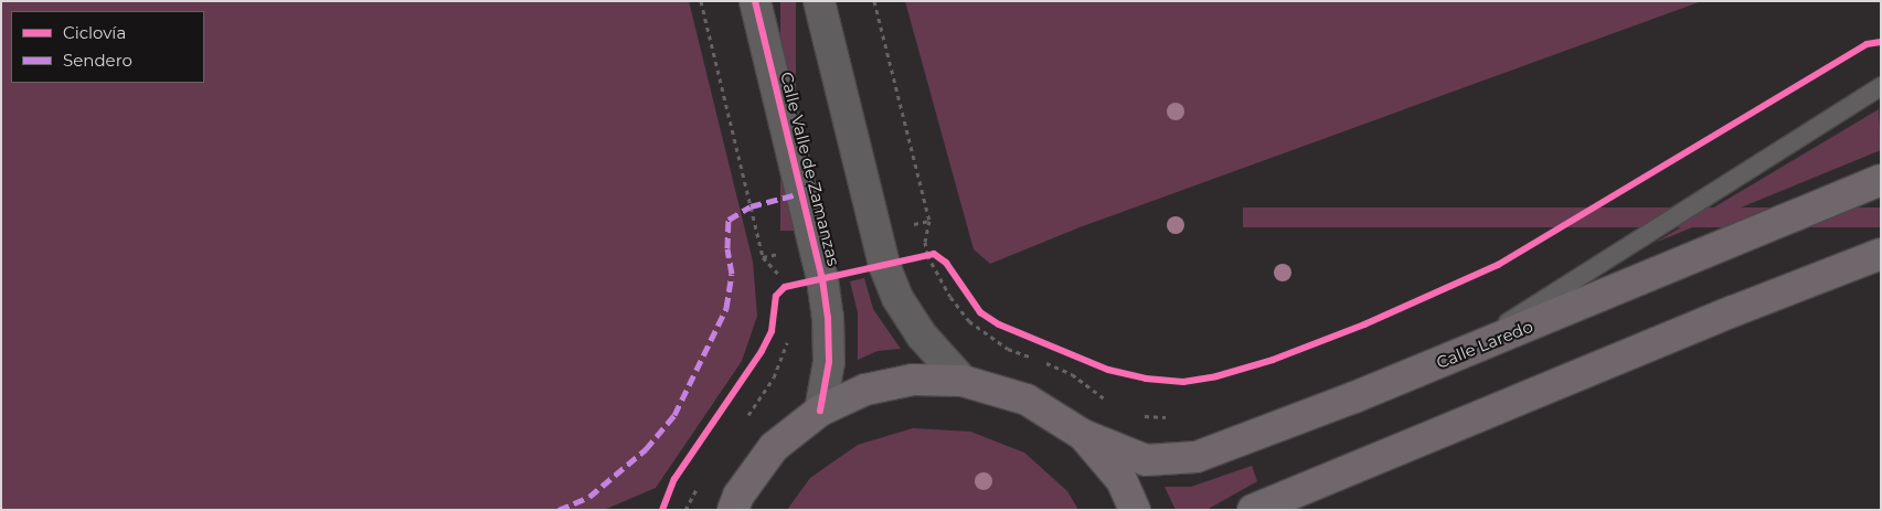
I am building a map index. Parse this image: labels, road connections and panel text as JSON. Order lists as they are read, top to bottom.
{
  "streets": {
    "main road": ["Calle Laredo"],
    "street": ["Calle Valle de Zamanzas"]
  },
  "legend": ["Ciclovía", "Sendero"]
}
